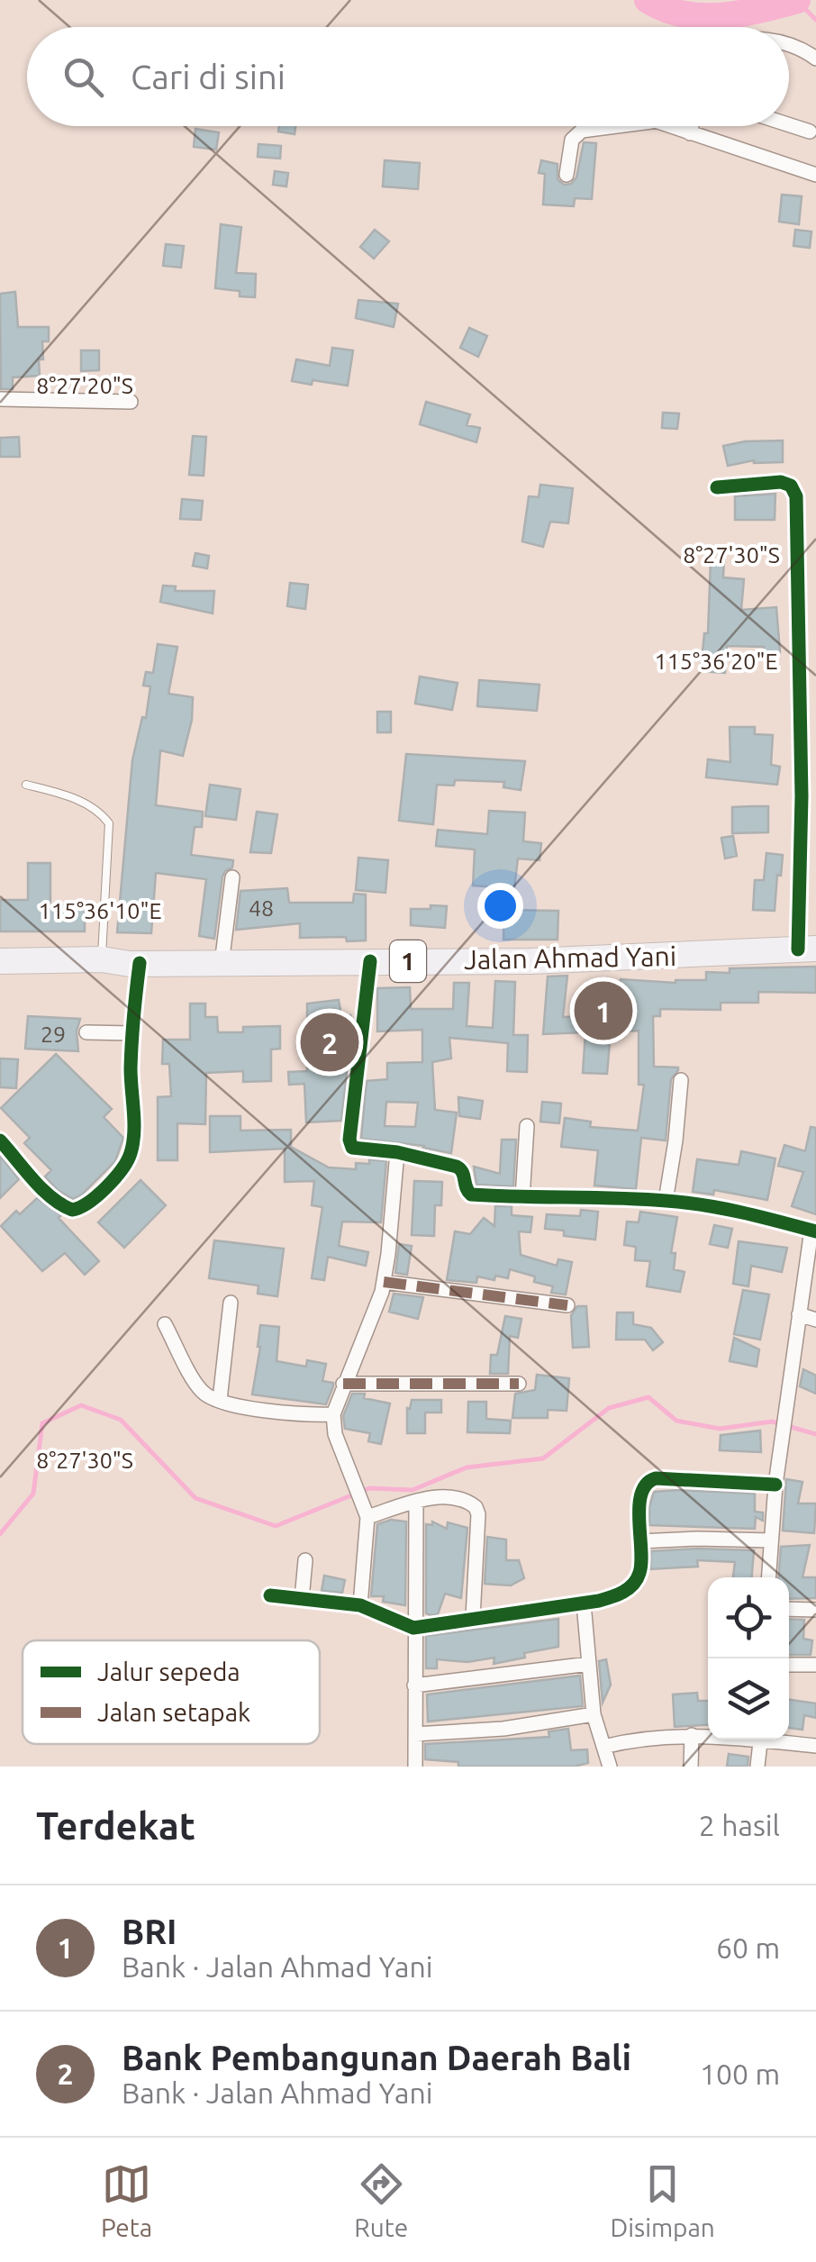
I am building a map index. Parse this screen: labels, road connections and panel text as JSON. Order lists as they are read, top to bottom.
{
  "streets": {
    "highway": ["Jalan Ahmad Yani", "1"]
  },
  "house_numbers": ["48", "29"],
  "legend": ["Jalur sepeda", "Jalan setapak"],
  "page": {
    "search": "Cari di sini",
    "pins": ["1", "2"],
    "heading": ["Terdekat", "2 hasil"],
    "list": [
      {
        "mark": "1",
        "name": "BRI",
        "note": "Bank · Jalan Ahmad Yani",
        "value": "60 m"
      },
      {
        "mark": "2",
        "name": "Bank Pembangunan Daerah Bali",
        "note": "Bank · Jalan Ahmad Yani",
        "value": "100 m"
      }
    ],
    "nav": ["Peta", "Rute", "Disimpan"]
  },
  "coordinates": [
    "8°27'20\"S",
    "8°27'30\"S",
    "115°36'20\"E",
    "115°36'10\"E"
  ]
}
